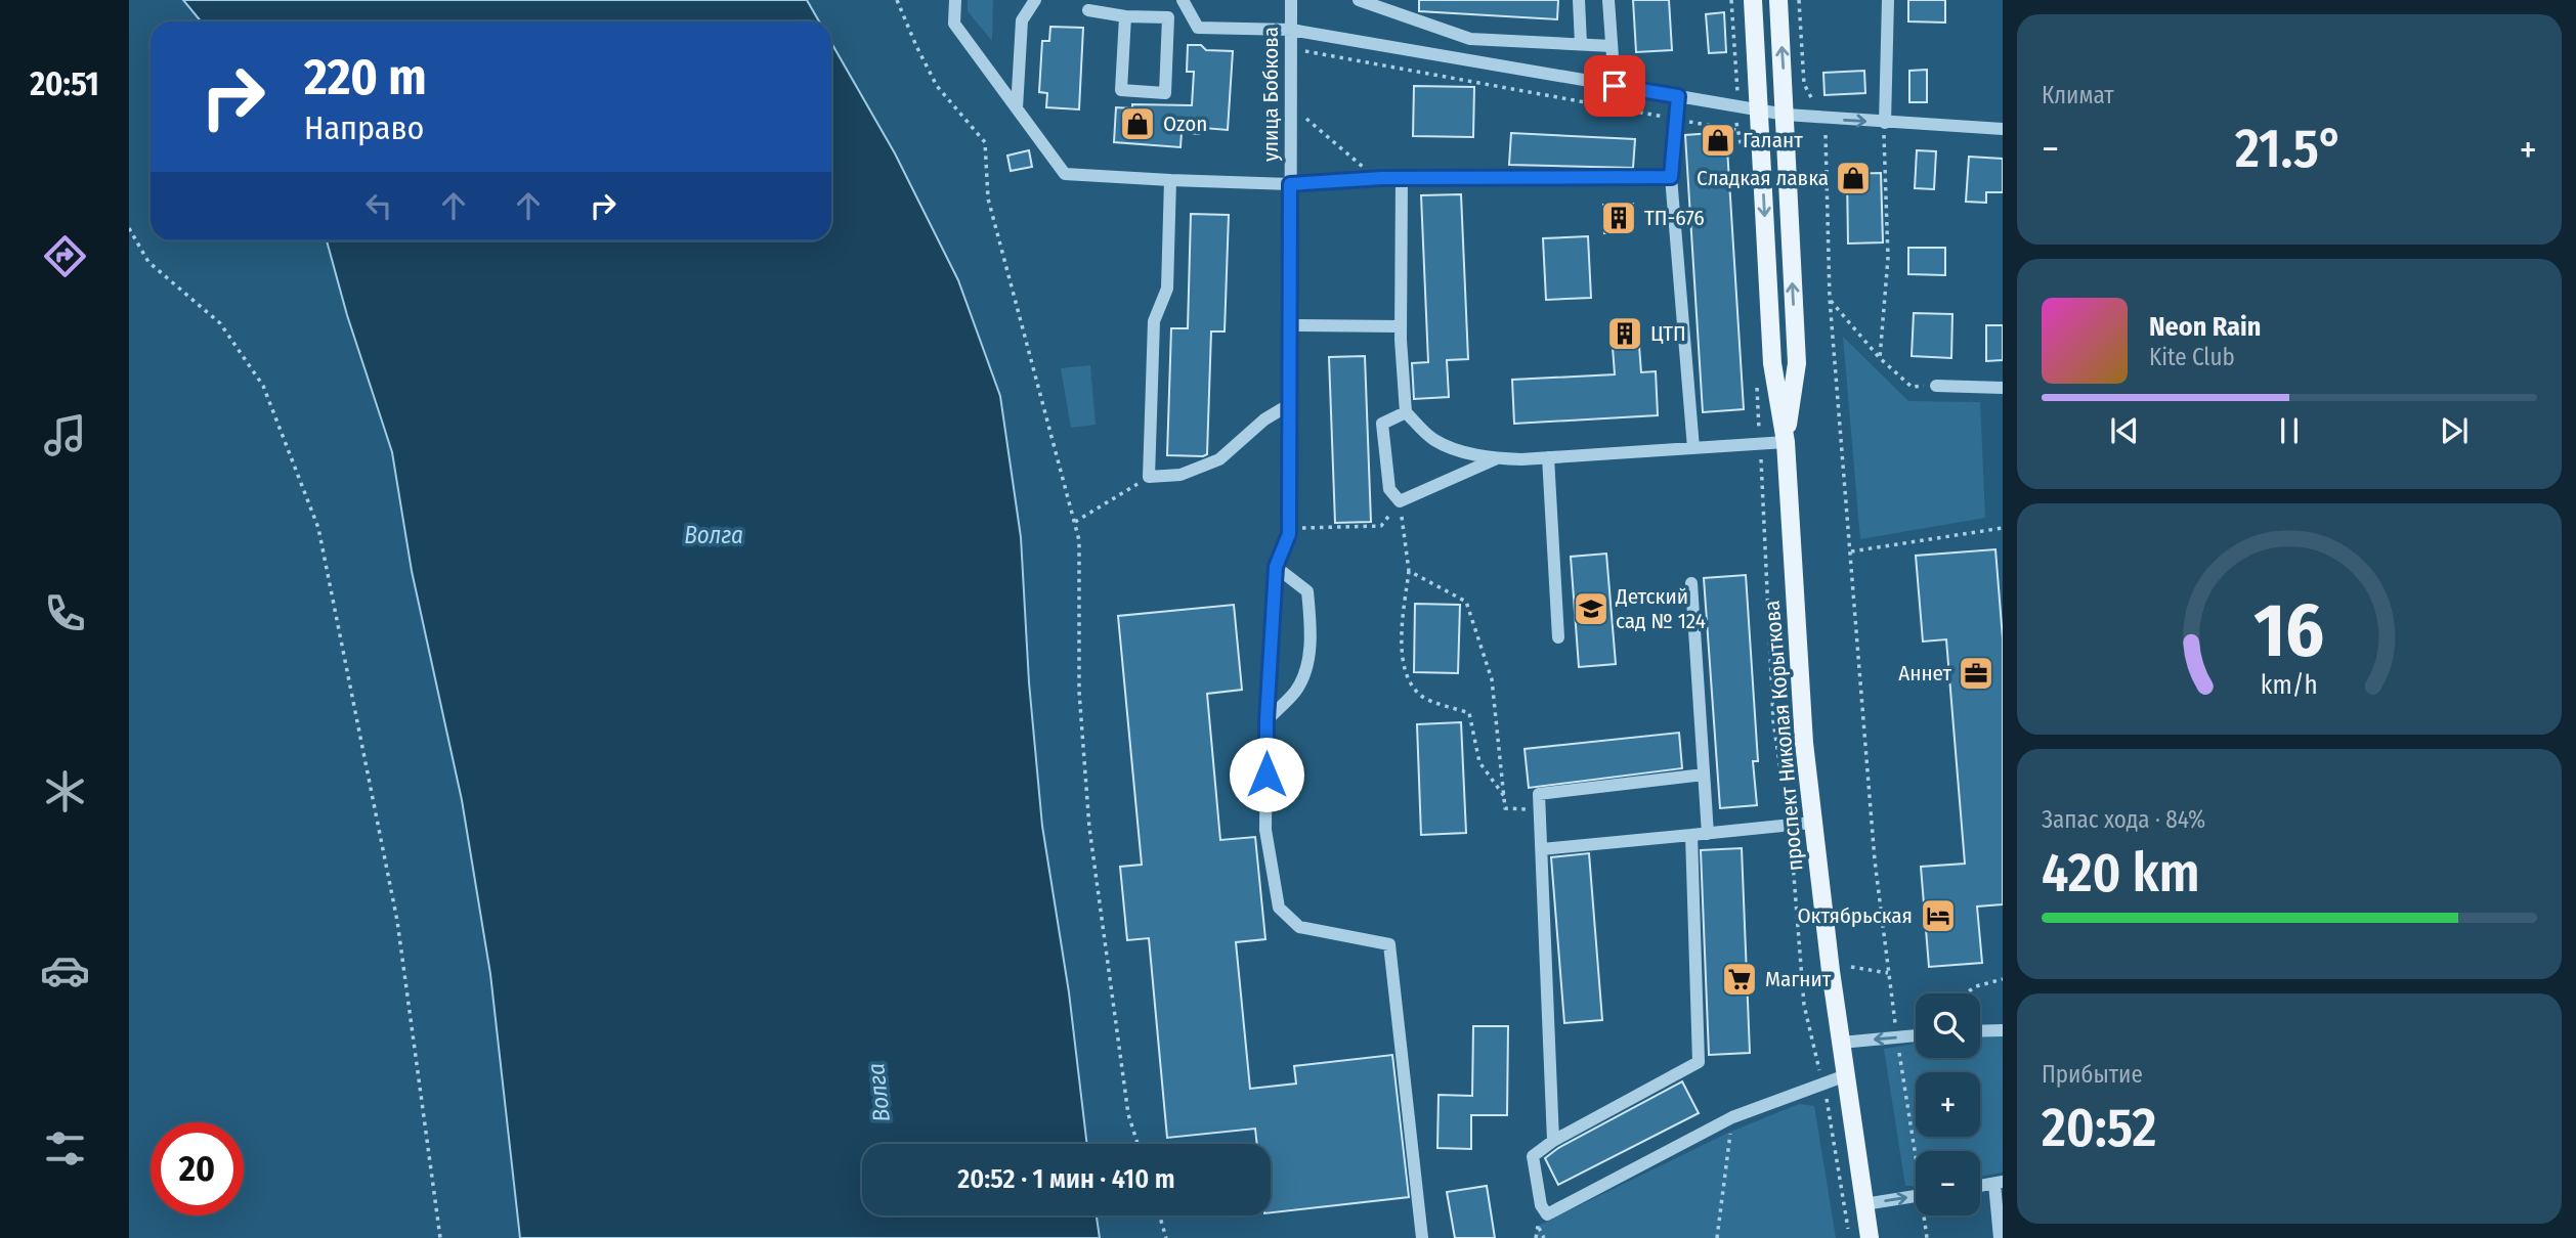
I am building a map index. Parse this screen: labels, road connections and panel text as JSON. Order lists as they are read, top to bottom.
{
  "streets": {
    "main road": ["проспект Николая Корыткова"],
    "street": ["улица Бобкова"]
  },
  "water": ["Волга"],
  "places": {
    "shop": ["Ozon", "Галант", "Сладкая лавка"],
    "building": ["ТП-676", "ЦТП"],
    "school or university": ["Детский сад № 124"],
    "office": ["Аннет"],
    "hotel": ["Октябрьская"],
    "supermarket": ["Магнит"]
  },
  "page": {
    "tabs": "20:51",
    "tile": [
      "Климат",
      ["Запас хода · 84%", "420 km"],
      ["Прибытие", "20:52"]
    ],
    "turn": ["220 m", "Направо"],
    "heat": ["−", "21.5°", "+"],
    "song": ["Neon Rain", "Kite Club"],
    "map_buttons": ["+", "−"],
    "limit": "20",
    "trip": "20:52 · 1 мин · 410 m",
    "gauge": ["16", "km/h"]
  }
}
